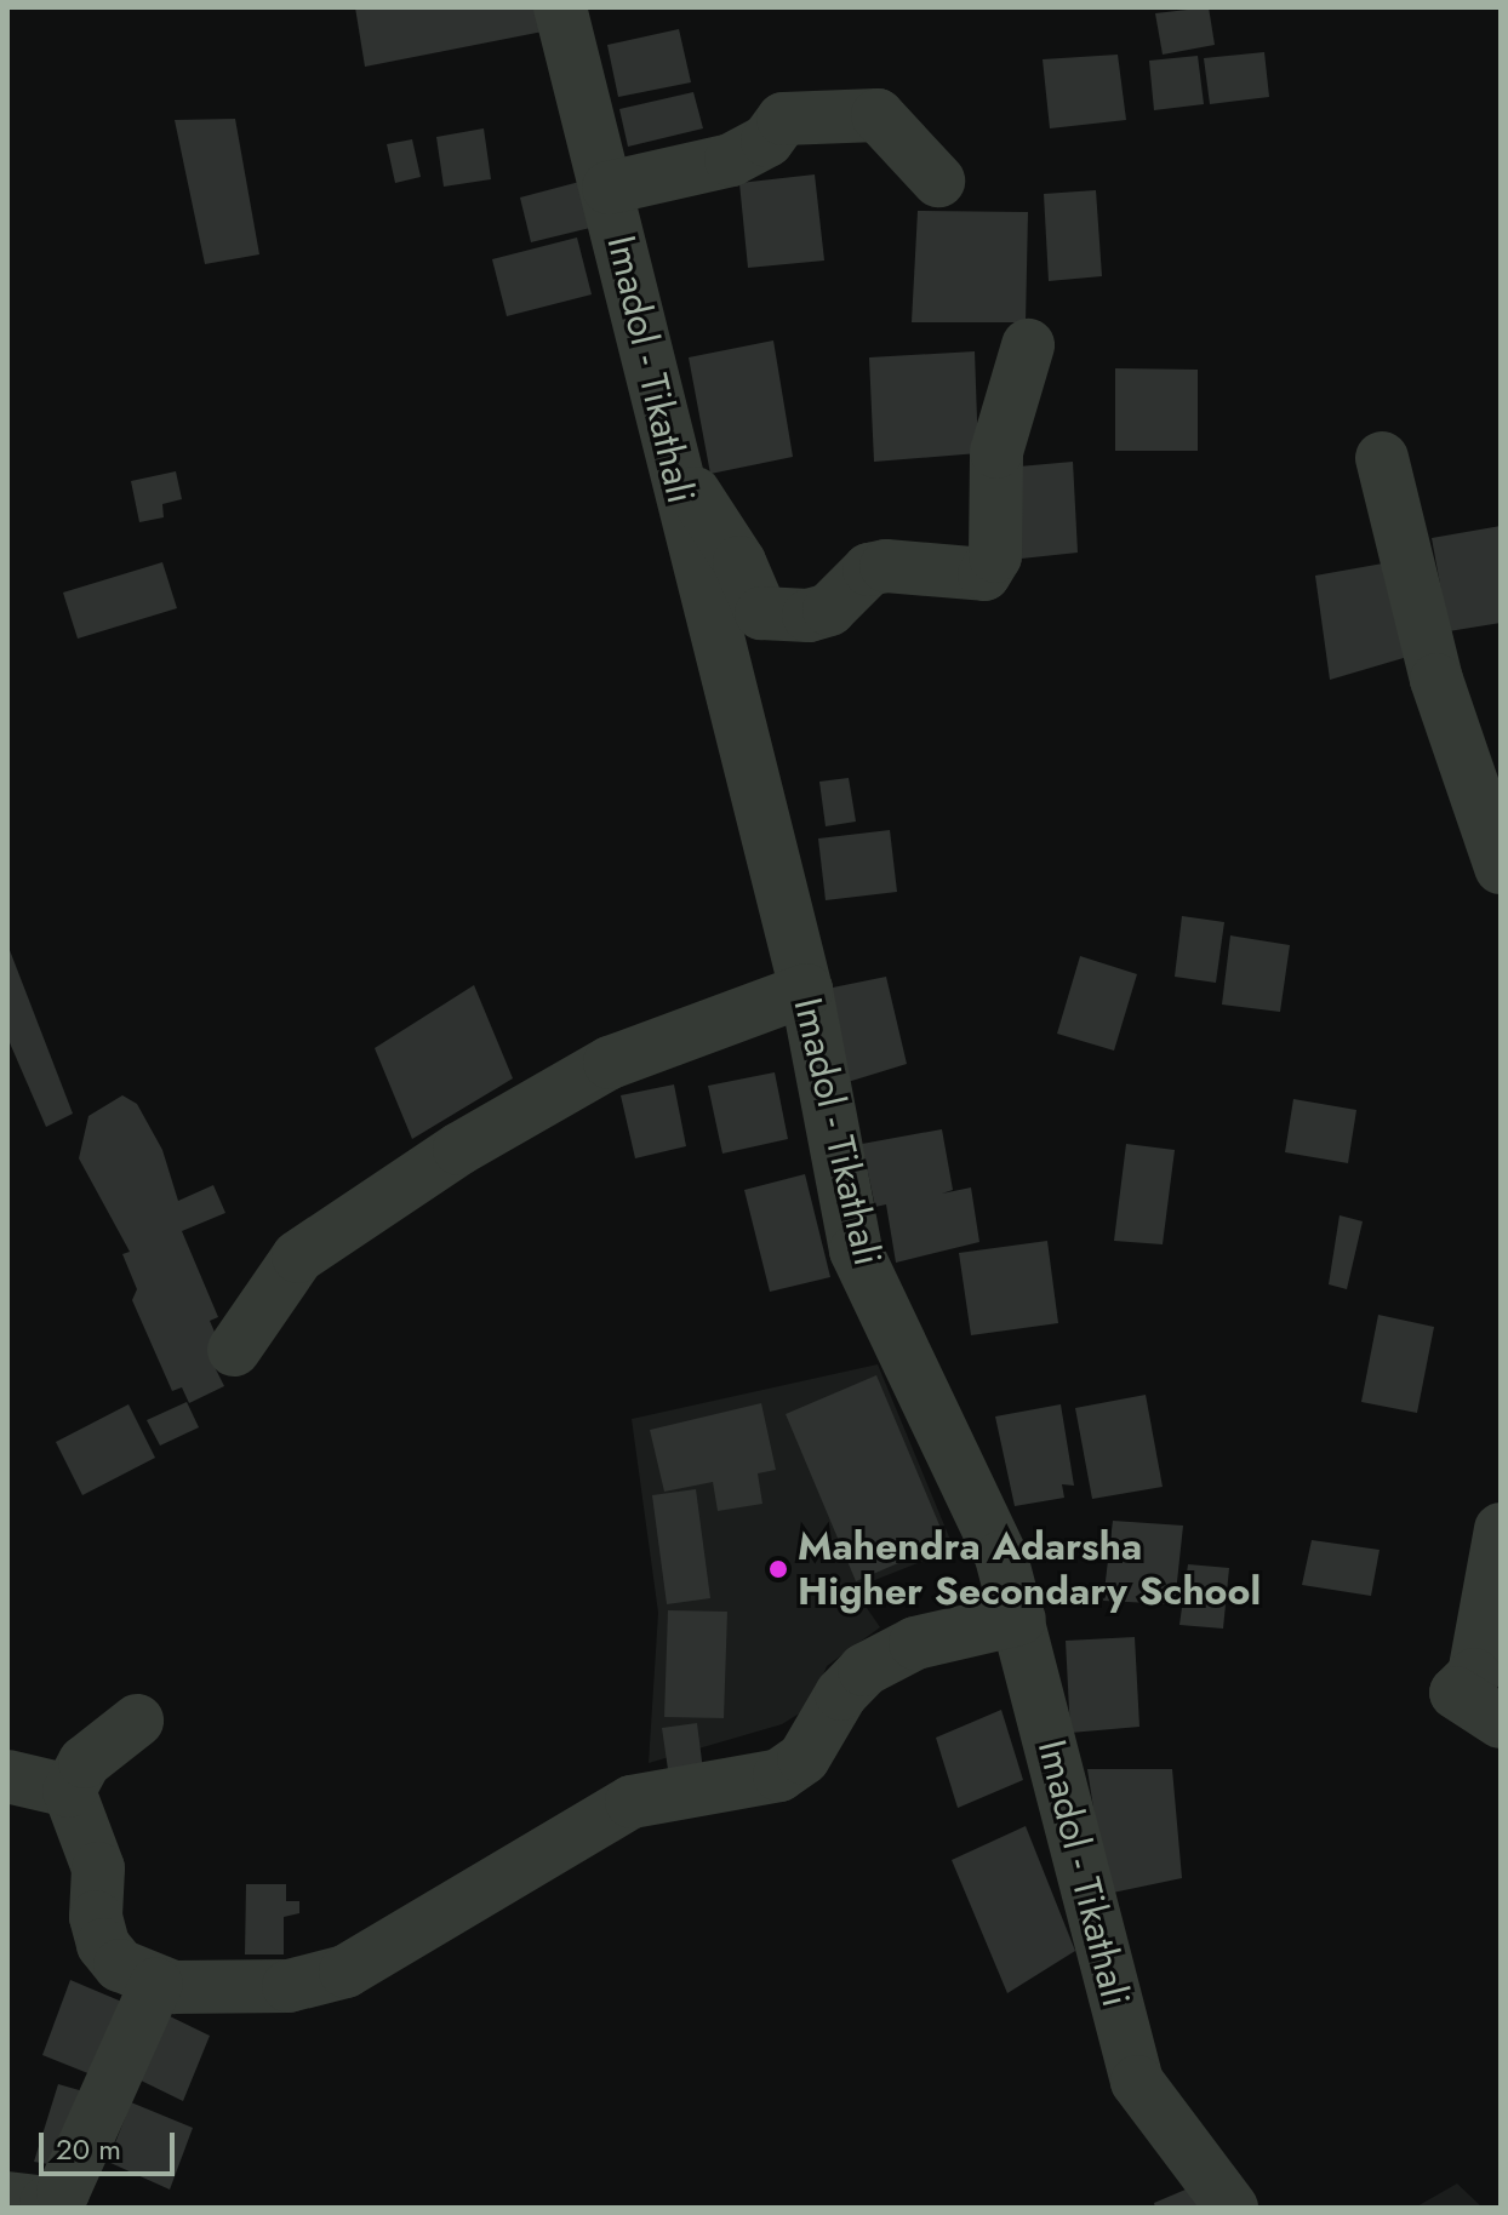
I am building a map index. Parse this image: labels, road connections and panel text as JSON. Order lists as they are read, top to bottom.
{
  "streets": {
    "street": ["Imadol - Tikathali"]
  },
  "places": ["Mahendra Adarsha Higher Secondary School"],
  "scale_bar": "20 m"
}
